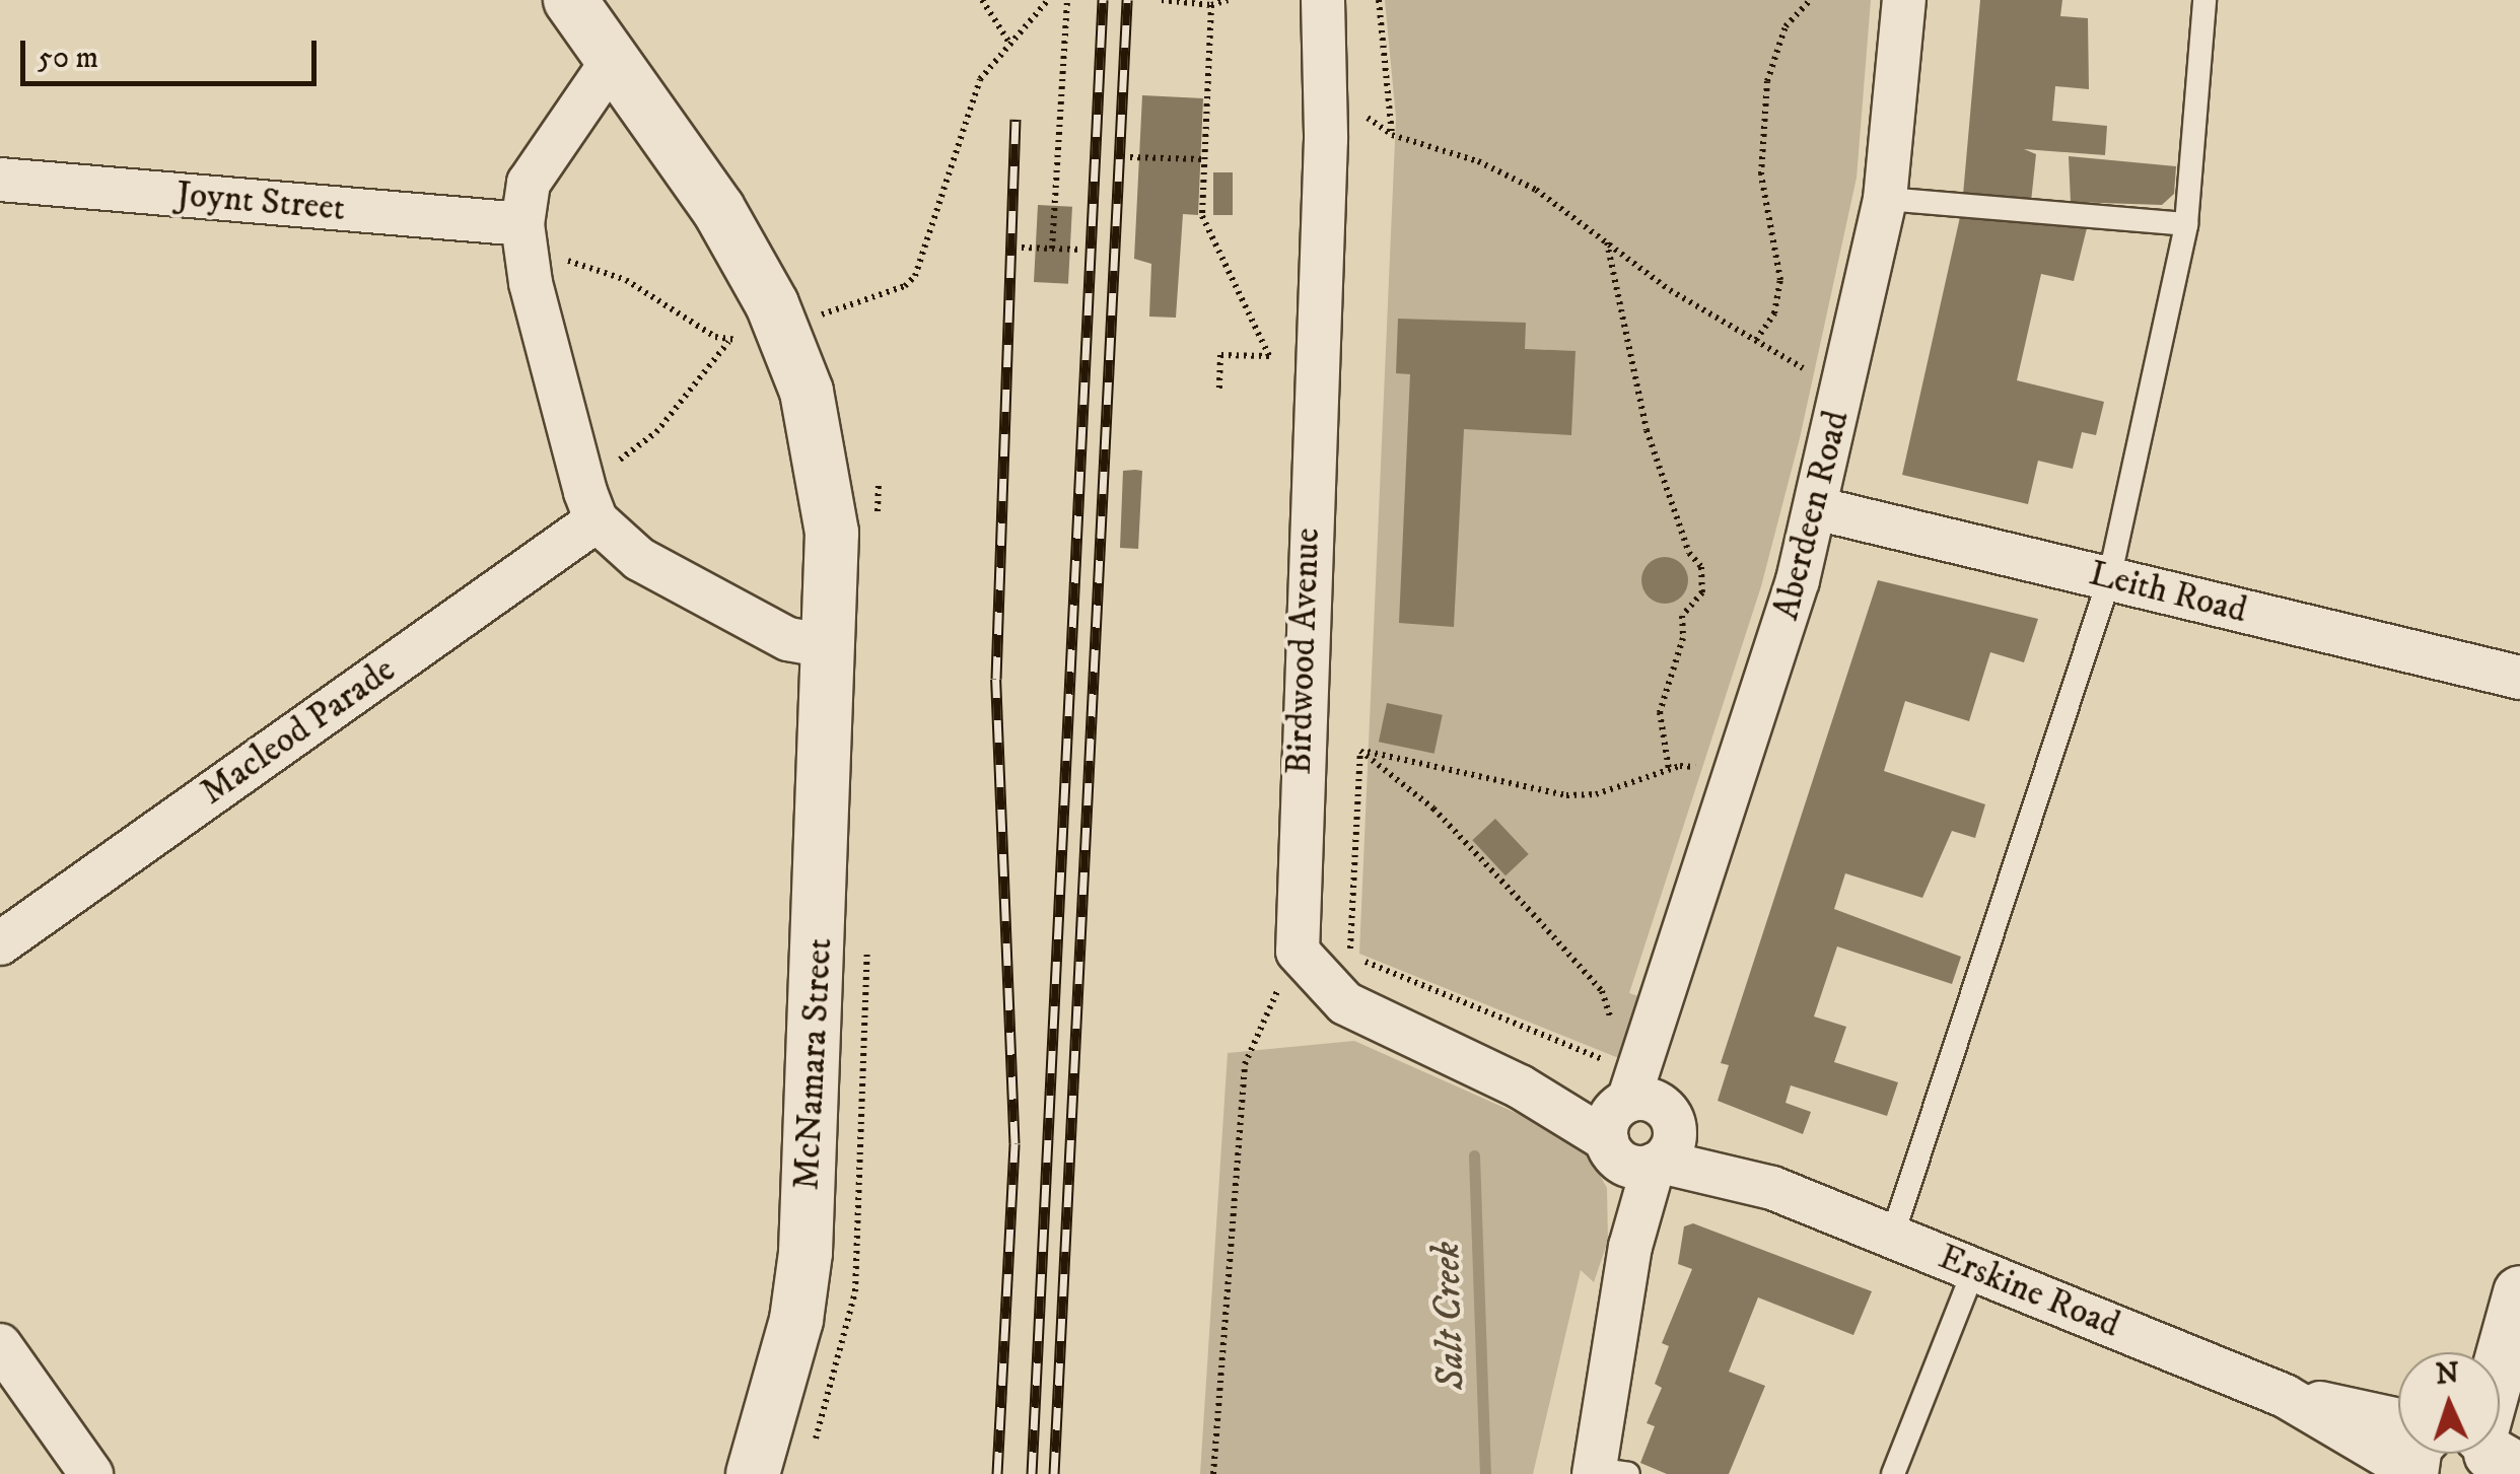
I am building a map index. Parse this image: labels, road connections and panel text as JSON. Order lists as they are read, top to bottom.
{
  "streets": {
    "street": [
      "Joynt Street",
      "Aberdeen Road",
      "Leith Road",
      "Birdwood Avenue",
      "Macleod Parade",
      "McNamara Street",
      "Erskine Road"
    ]
  },
  "crossings": [
    ["Aberdeen Road", "Leith Road"],
    ["Aberdeen Road", "Erskine Road"]
  ],
  "water": ["Salt Creek"],
  "scale_bar": "50 m",
  "north": "top"
}
